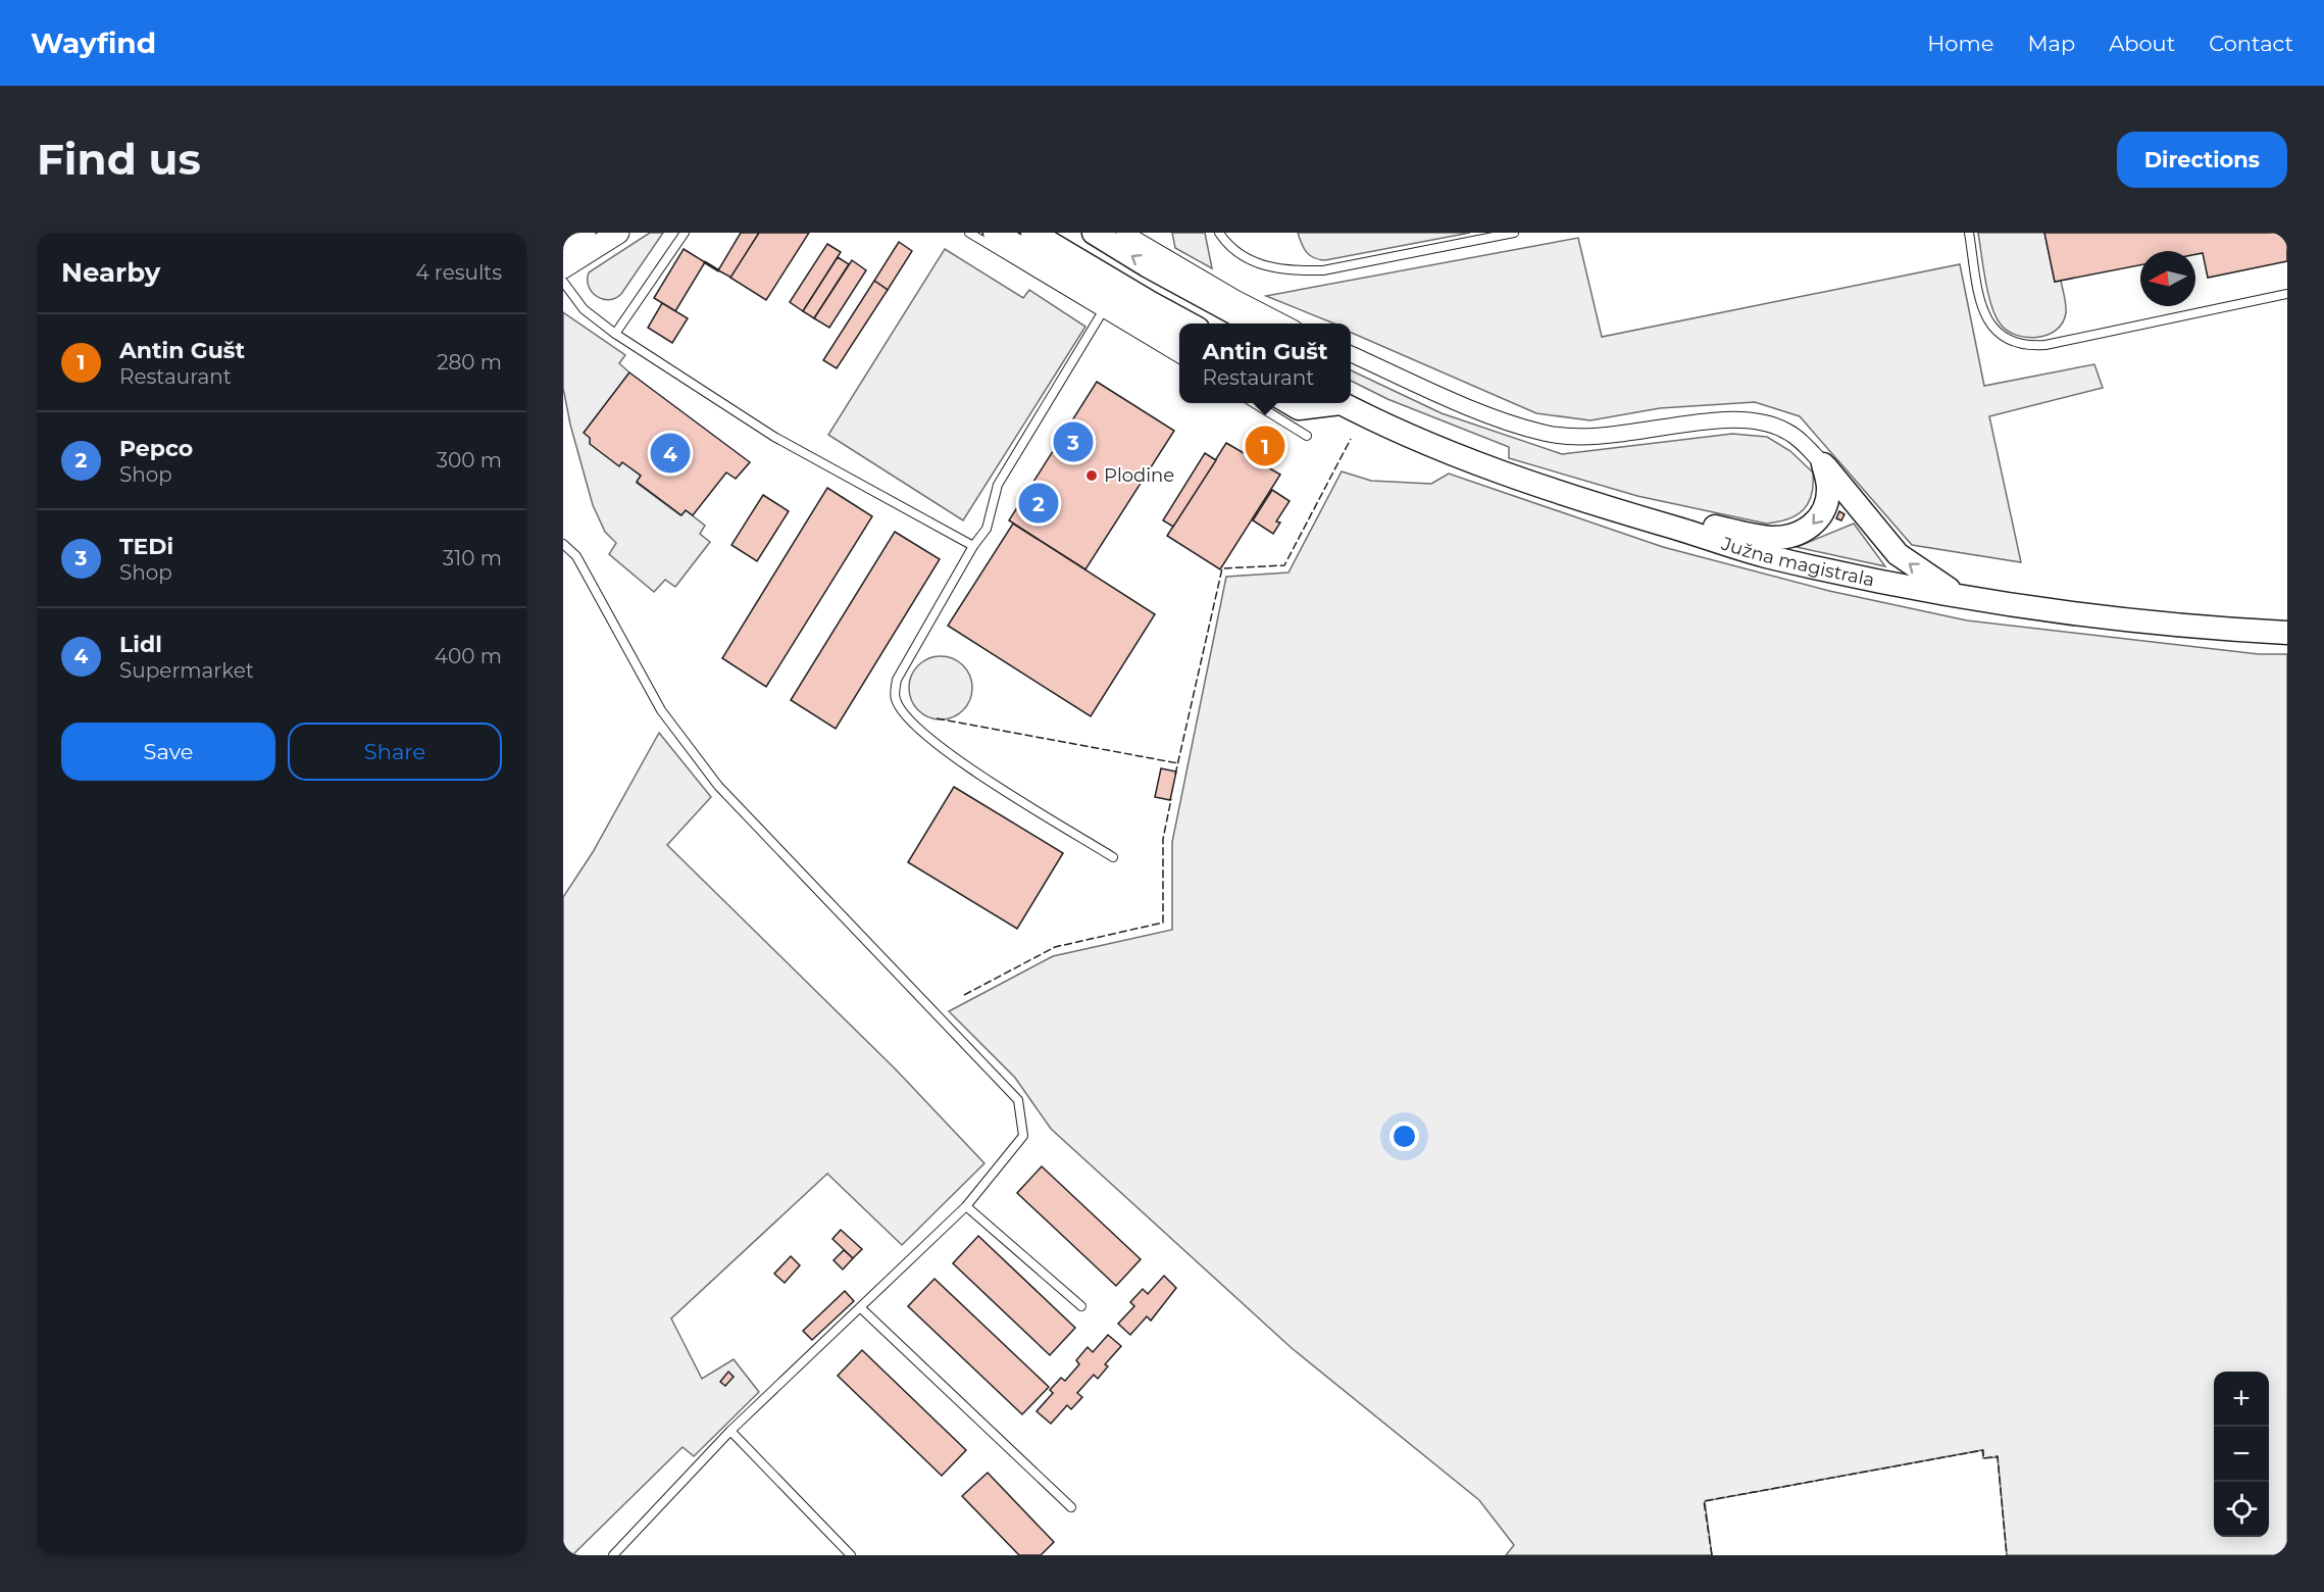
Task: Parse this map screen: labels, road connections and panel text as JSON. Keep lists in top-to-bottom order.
{
  "streets": {
    "main road": ["Južna magistrala"]
  },
  "places": ["Plodine"],
  "north": "left",
  "page": {
    "header": "Wayfind",
    "nav": [
      "Home",
      "Map",
      "About",
      "Contact"
    ],
    "buttons": [
      "Directions",
      ["Save", "Share"]
    ],
    "title": "Find us",
    "heading": ["Nearby", "4 results"],
    "list": [
      {
        "mark": "1",
        "name": "Antin Gušt",
        "note": "Restaurant",
        "value": "280 m"
      },
      {
        "mark": "2",
        "name": "Pepco",
        "note": "Shop",
        "value": "300 m"
      },
      {
        "mark": "3",
        "name": "TEDi",
        "note": "Shop",
        "value": "310 m"
      },
      {
        "mark": "4",
        "name": "Lidl",
        "note": "Supermarket",
        "value": "400 m"
      }
    ],
    "popup": ["Antin Gušt", "Restaurant"],
    "pins": [
      "3",
      "1",
      "4",
      "2"
    ],
    "map_buttons": ["+", "−"]
  }
}
